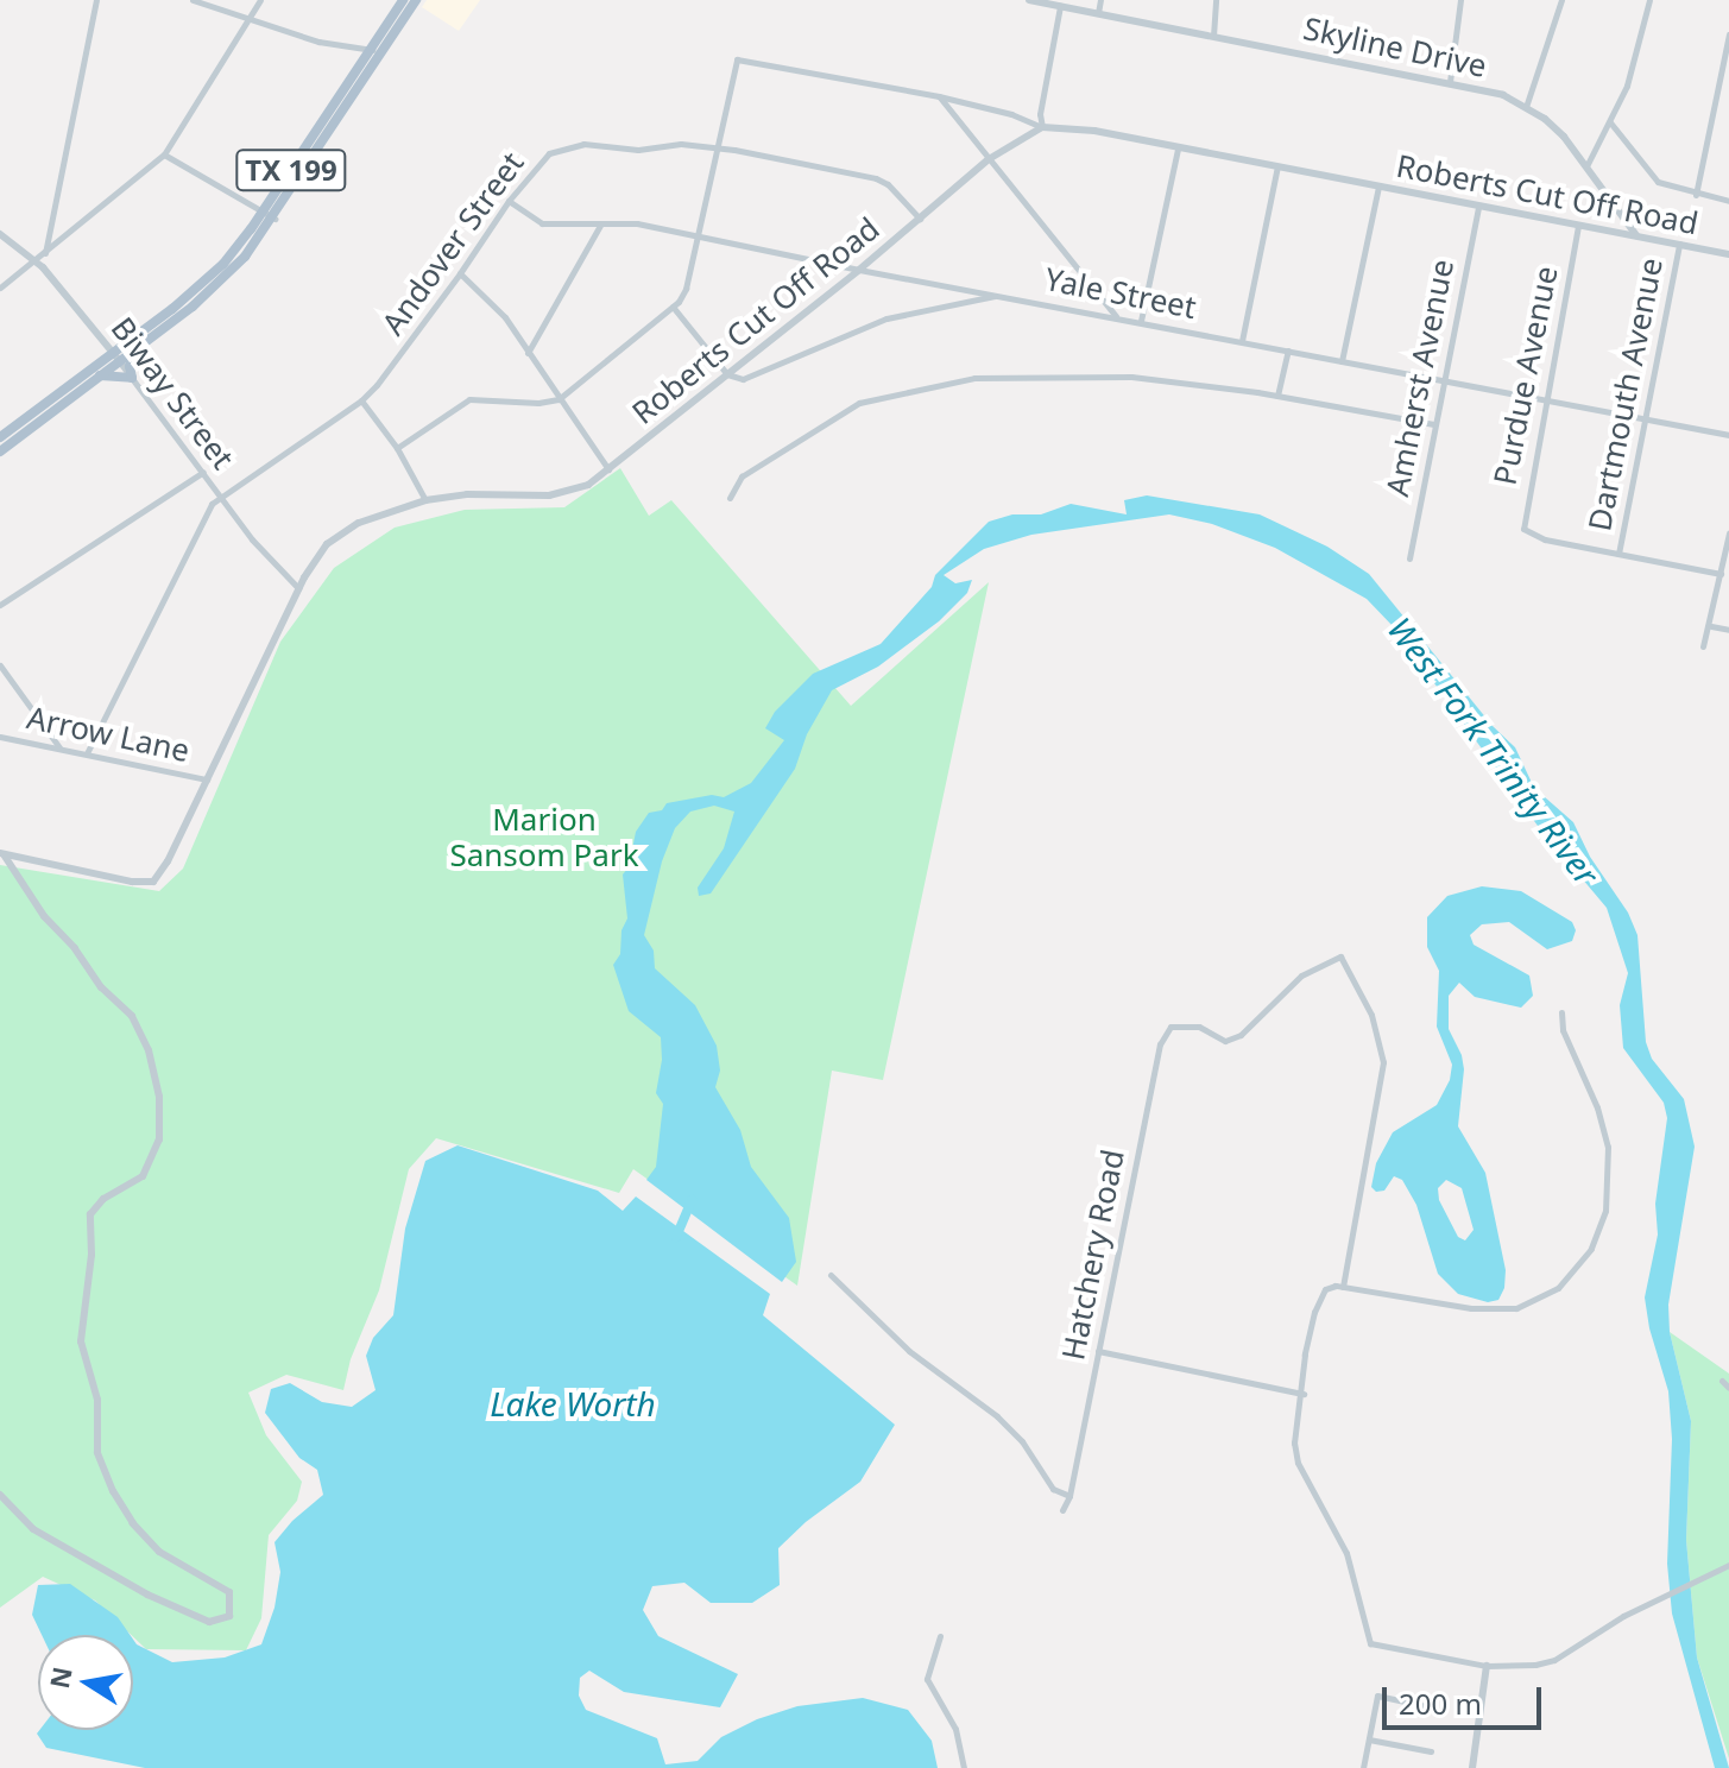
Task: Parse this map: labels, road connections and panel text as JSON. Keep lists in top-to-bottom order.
{
  "streets": {
    "main road": ["TX 199"],
    "street": [
      "Skyline Drive",
      "Roberts Cut Off Road",
      "Andover Street",
      "Yale Street",
      "Purdue Avenue",
      "Amherst Avenue",
      "Biway Street",
      "Dartmouth Avenue",
      "Arrow Lane",
      "Hatchery Road"
    ]
  },
  "crossings": [
    ["Skyline Drive", "Roberts Cut Off Road"],
    ["TX 199", "Biway Street"],
    ["Roberts Cut Off Road", "Andover Street"],
    ["Roberts Cut Off Road", "Yale Street"],
    ["Roberts Cut Off Road", "Purdue Avenue"],
    ["Roberts Cut Off Road", "Amherst Avenue"],
    ["Roberts Cut Off Road", "Biway Street"],
    ["Roberts Cut Off Road", "Dartmouth Avenue"],
    ["Roberts Cut Off Road", "Arrow Lane"],
    ["Andover Street", "Yale Street"],
    ["Andover Street", "Biway Street"],
    ["Yale Street", "Purdue Avenue"],
    ["Yale Street", "Amherst Avenue"],
    ["Yale Street", "Dartmouth Avenue"],
    ["Purdue Avenue", "Dartmouth Avenue"]
  ],
  "water": ["West Fork Trinity River", "Lake Worth"],
  "parks": ["Marion Sansom Park"],
  "scale_bar": "200 m",
  "north": "left"
}
